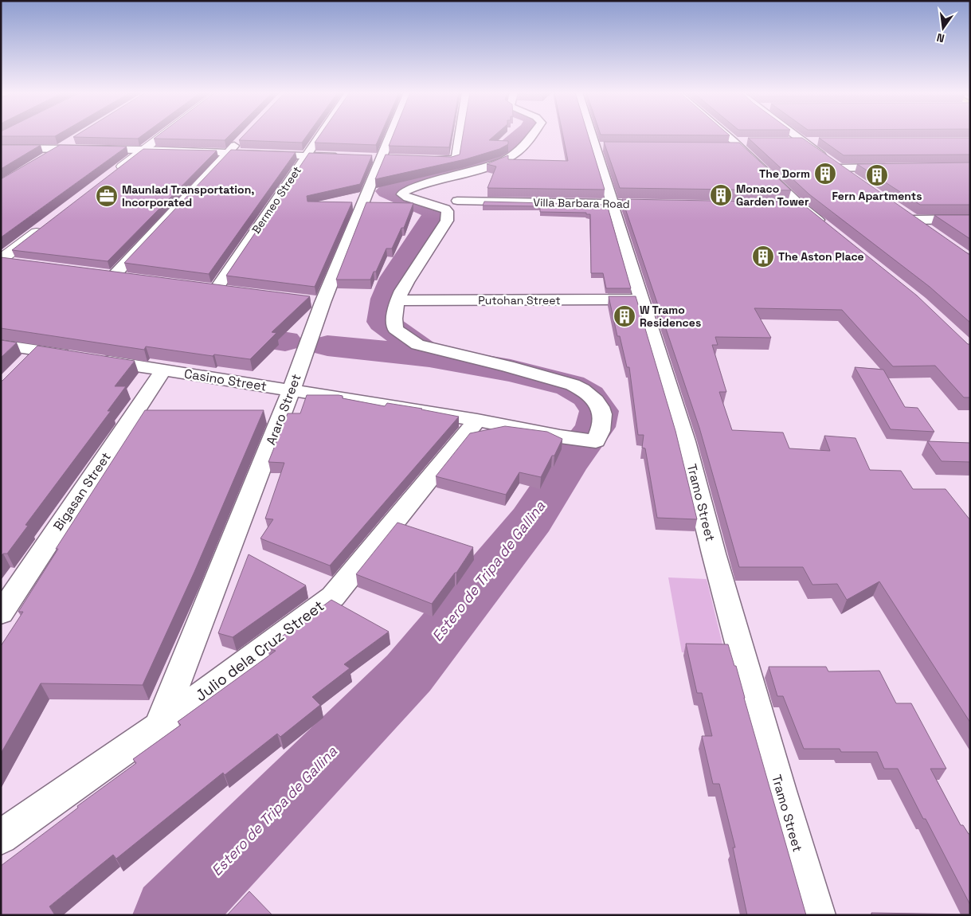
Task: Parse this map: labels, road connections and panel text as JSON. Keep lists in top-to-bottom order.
{
  "streets": {
    "street": [
      "Bermeo Street",
      "Villa Barbara Road",
      "Putohan Street",
      "Casino Street",
      "Araro Street",
      "Bigasan Street",
      "Tramo Street",
      "Julio dela Cruz Street"
    ]
  },
  "crossings": [
    ["Villa Barbara Road", "Tramo Street"],
    ["Putohan Street", "Casino Street"],
    ["Putohan Street", "Tramo Street"],
    ["Casino Street", "Araro Street"],
    ["Casino Street", "Bigasan Street"],
    ["Casino Street", "Julio dela Cruz Street"],
    ["Araro Street", "Julio dela Cruz Street"]
  ],
  "water": ["Estero de Tripa de Gallina"],
  "places": {
    "building": [
      "The Dorm",
      "Fern Apartments",
      "Monaco Garden Tower",
      "The Aston Place",
      "W Tramo Residences"
    ],
    "office": ["Maunlad Transportation, Incorporated"]
  },
  "north": "bottom"
}
